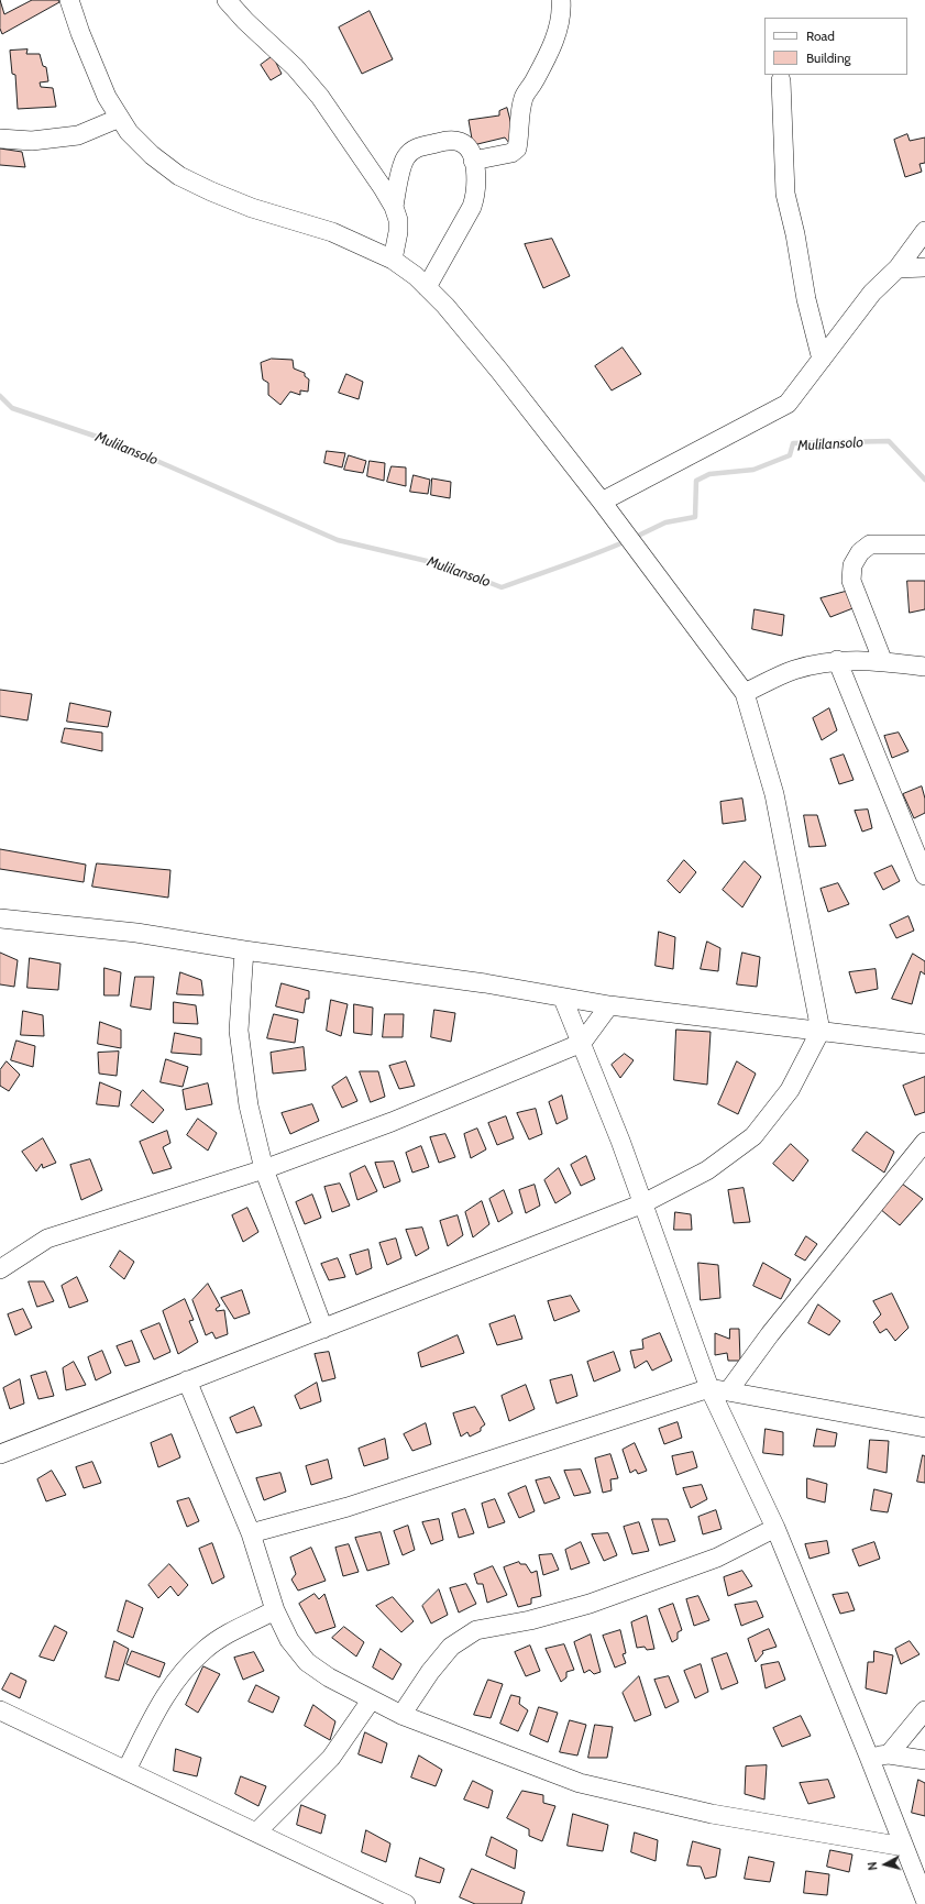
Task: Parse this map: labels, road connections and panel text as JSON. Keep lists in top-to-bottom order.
{
  "water": ["Mulilansolo"],
  "legend": ["Road", "Building"],
  "north": "left"
}
